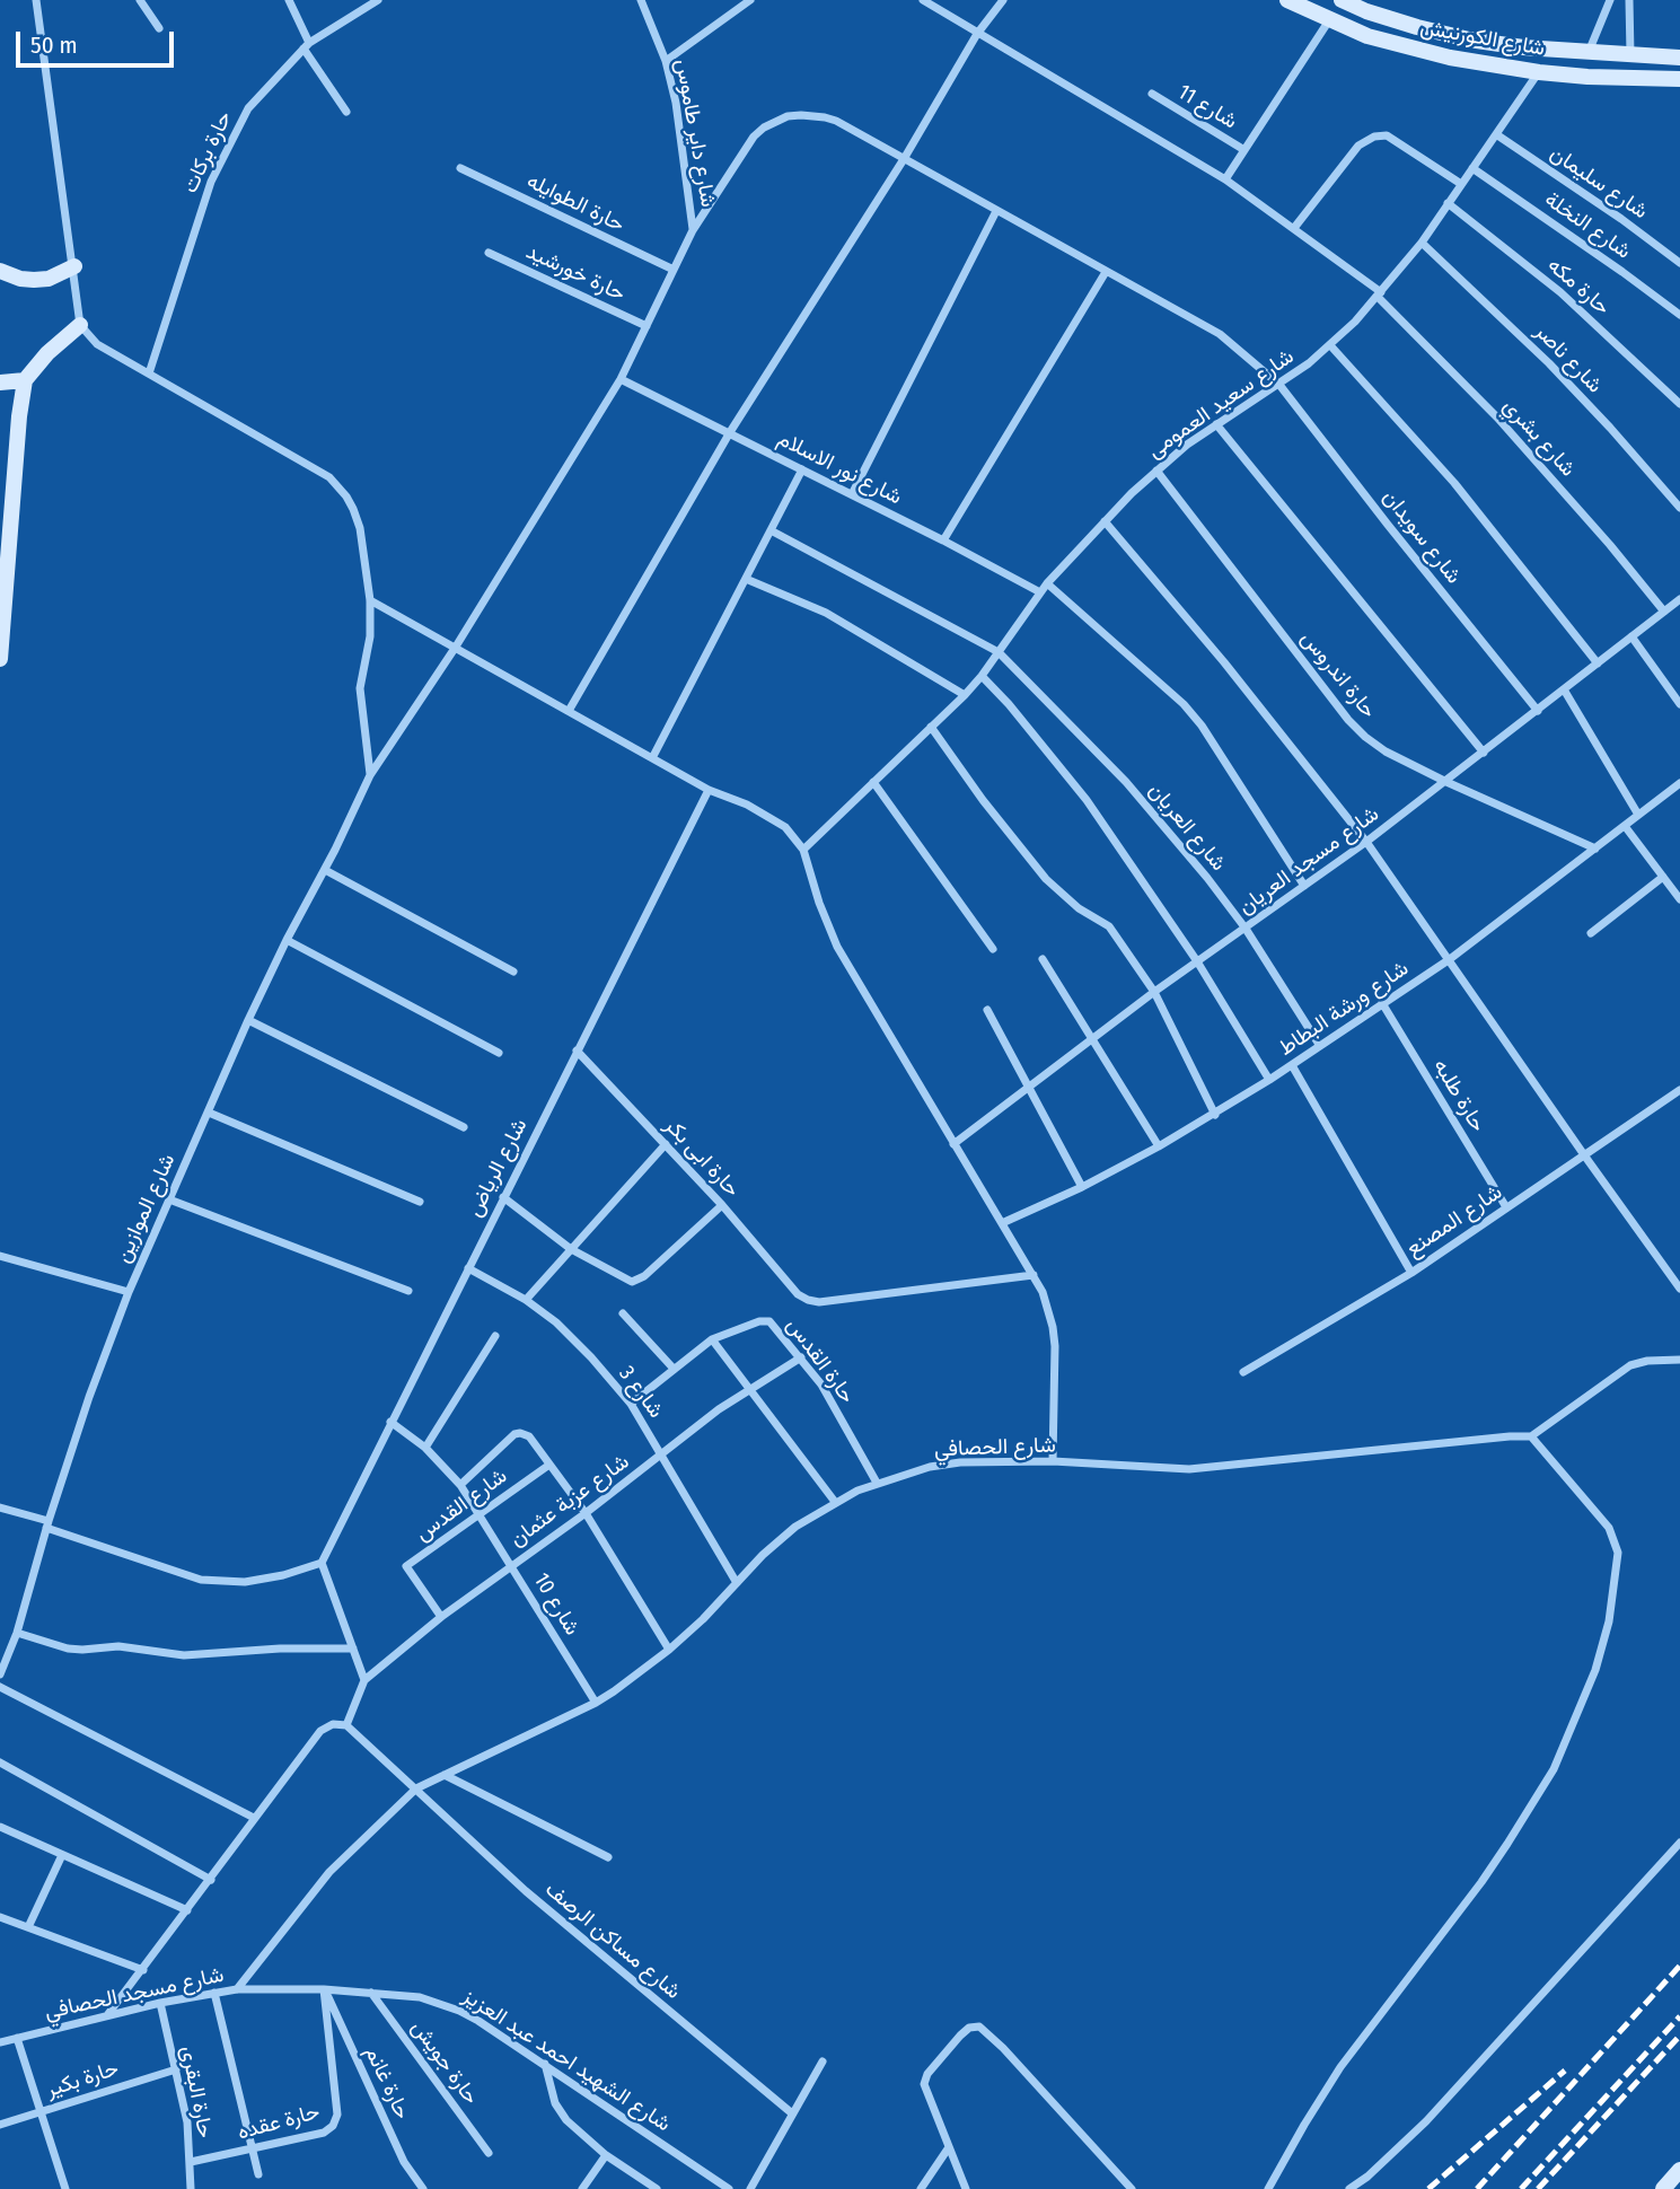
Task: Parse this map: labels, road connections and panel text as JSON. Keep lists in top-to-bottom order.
{
  "streets": {
    "main road": ["شارع الكورنيش"],
    "street": [
      "شارع 11",
      "شارع داير طاموس",
      "حارة بركات",
      "شارع سليمان",
      "حارة الطوايله",
      "شارع النخلة",
      "حارة خورشيد",
      "حارة مكه",
      "شارع ناصر",
      "شارع سعيد العمومى",
      "شارع بشري",
      "شارع نور الاسلام",
      "شارع سويدان",
      "حارة اندروس",
      "شارع العريان",
      "شارع مسجد العريان",
      "شارع ورشة البطاط",
      "حارة طلبه",
      "حارة ابى بكر",
      "شارع الرياض",
      "شارع الموازين",
      "شارع المصنع",
      "حارة القدس",
      "شارع 3",
      "شارع الحصافي",
      "شارع عزبة عثمان",
      "شارع القدس",
      "شارع 10",
      "شارع مساكن الرصف",
      "شارع مسجد الحصافي",
      "شارع الشهيد احمد عبد العزيز",
      "حارة جويش",
      "حارة بكير",
      "حارة غانم",
      "حارة البقرى",
      "حارة عقده"
    ]
  },
  "crossings": [
    ["شارع الكورنيش", "شارع سعيد العمومى"],
    ["شارع داير طاموس", "شارع سويدان"],
    ["شارع داير طاموس", "شارع الموازين"],
    ["شارع سليمان", "شارع سعيد العمومى"],
    ["حارة الطوايله", "شارع الموازين"],
    ["شارع النخلة", "شارع سعيد العمومى"],
    ["حارة خورشيد", "شارع الموازين"],
    ["حارة مكه", "شارع سعيد العمومى"],
    ["شارع ناصر", "شارع سعيد العمومى"],
    ["شارع سعيد العمومى", "شارع بشري"],
    ["شارع سعيد العمومى", "شارع نور الاسلام"],
    ["شارع سعيد العمومى", "شارع سويدان"],
    ["شارع سعيد العمومى", "حارة اندروس"],
    ["شارع سعيد العمومى", "شارع العريان"],
    ["شارع بشري", "شارع مسجد العريان"],
    ["شارع نور الاسلام", "شارع الموازين"],
    ["شارع سويدان", "شارع مسجد العريان"],
    ["شارع سويدان", "شارع الموازين"],
    ["حارة اندروس", "شارع مسجد العريان"],
    ["حارة اندروس", "شارع ورشة البطاط"],
    ["شارع العريان", "شارع مسجد العريان"],
    ["شارع العريان", "شارع ورشة البطاط"],
    ["شارع ورشة البطاط", "حارة طلبه"],
    ["حارة طلبه", "شارع المصنع"],
    ["حارة ابى بكر", "شارع الرياض"],
    ["شارع الرياض", "شارع 3"],
    ["شارع الرياض", "شارع 10"],
    ["حارة القدس", "شارع 3"],
    ["حارة القدس", "شارع الحصافي"],
    ["حارة القدس", "شارع عزبة عثمان"],
    ["شارع 3", "شارع الحصافي"],
    ["شارع 3", "شارع عزبة عثمان"],
    ["شارع الحصافي", "شارع 10"],
    ["شارع الحصافي", "شارع مساكن الرصف"],
    ["شارع الحصافي", "شارع مسجد الحصافي"],
    ["شارع عزبة عثمان", "شارع القدس"],
    ["شارع عزبة عثمان", "شارع 10"],
    ["شارع القدس", "شارع 10"],
    ["شارع مسجد الحصافي", "شارع الشهيد احمد عبد العزيز"],
    ["شارع مسجد الحصافي", "حارة غانم"],
    ["شارع مسجد الحصافي", "حارة البقرى"],
    ["شارع مسجد الحصافي", "حارة عقده"],
    ["شارع الشهيد احمد عبد العزيز", "حارة جويش"],
    ["شارع الشهيد احمد عبد العزيز", "حارة غانم"],
    ["شارع الشهيد احمد عبد العزيز", "حارة عقده"],
    ["حارة بكير", "حارة البقرى"],
    ["حارة غانم", "حارة عقده"],
    ["حارة البقرى", "حارة عقده"]
  ],
  "scale_bar": "50 m"
}
